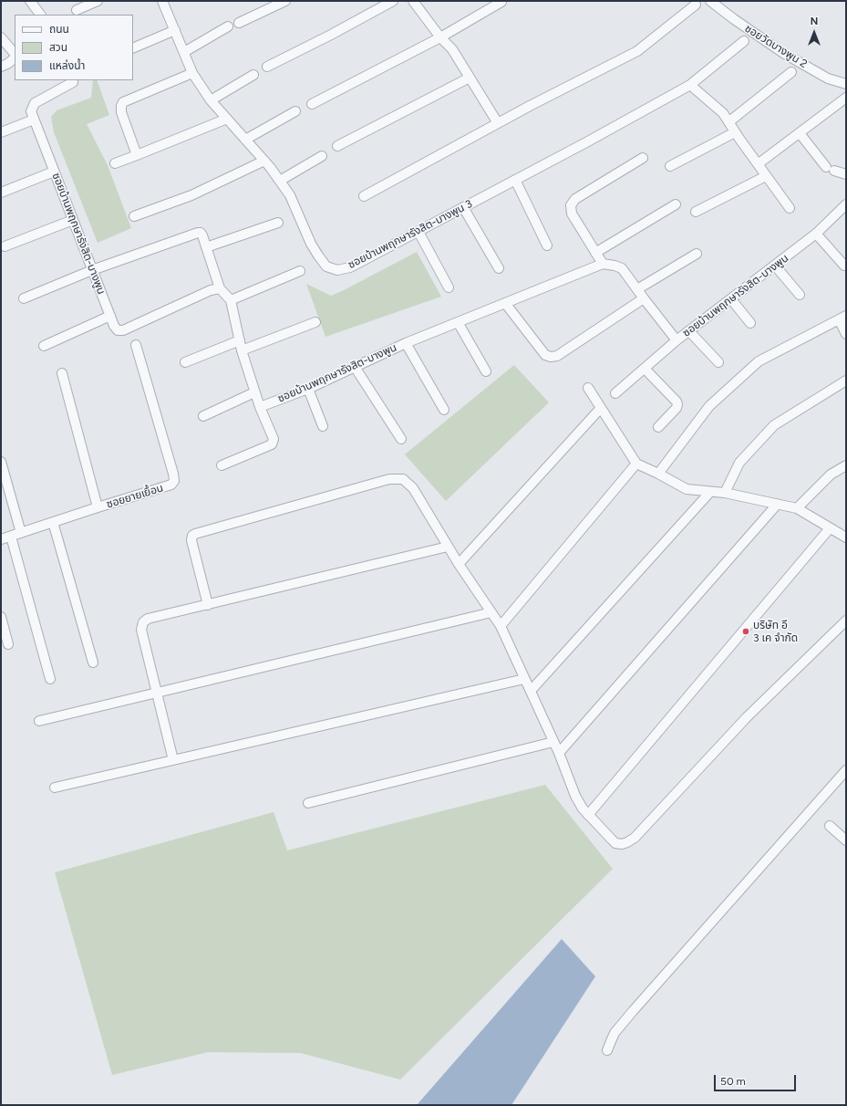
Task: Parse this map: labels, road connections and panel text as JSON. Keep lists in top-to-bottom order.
{
  "streets": {
    "street": [
      "ซอยวัดบางพูน 2",
      "ซอยบ้านพฤกษารังสิต-บางพูน",
      "ซอยบ้านพฤกษารังสิต-บางพูน 3",
      "ซอยยายเยื้อน"
    ]
  },
  "places": ["บริษัท อี 3 เค จำกัด"],
  "legend": ["ถนน", "สวน", "แหล่งน้ำ"],
  "scale_bar": "50 m",
  "north": "top"
}
